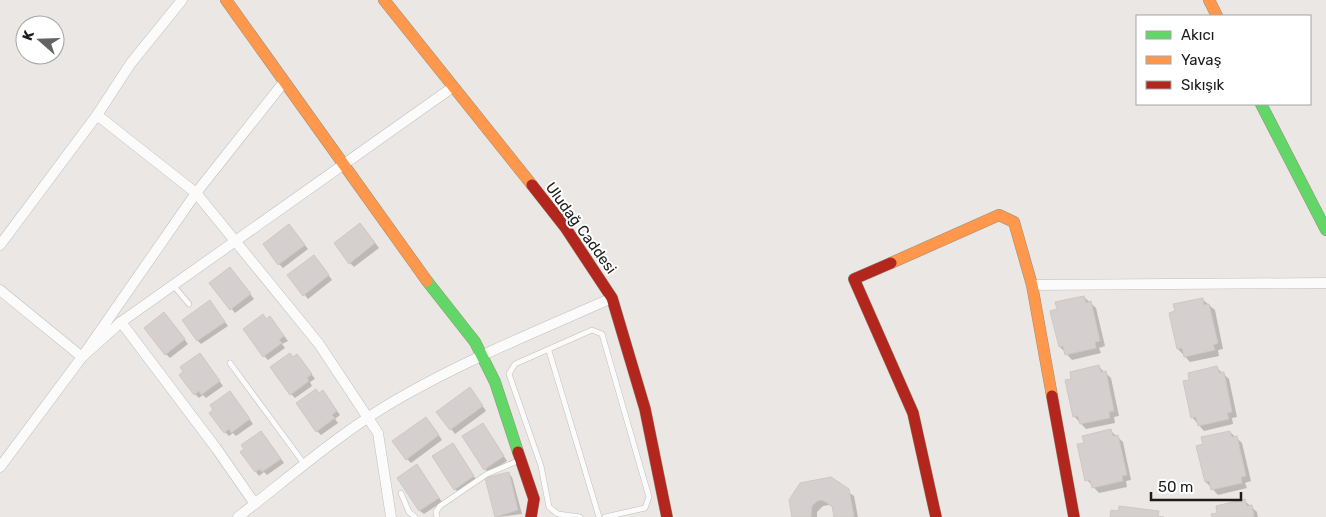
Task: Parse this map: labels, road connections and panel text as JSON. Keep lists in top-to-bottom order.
{
  "streets": {
    "street": ["Uludağ Caddesi"]
  },
  "legend": ["Akıcı", "Yavaş", "Sıkışık"],
  "scale_bar": "50 m",
  "north": "left"
}
